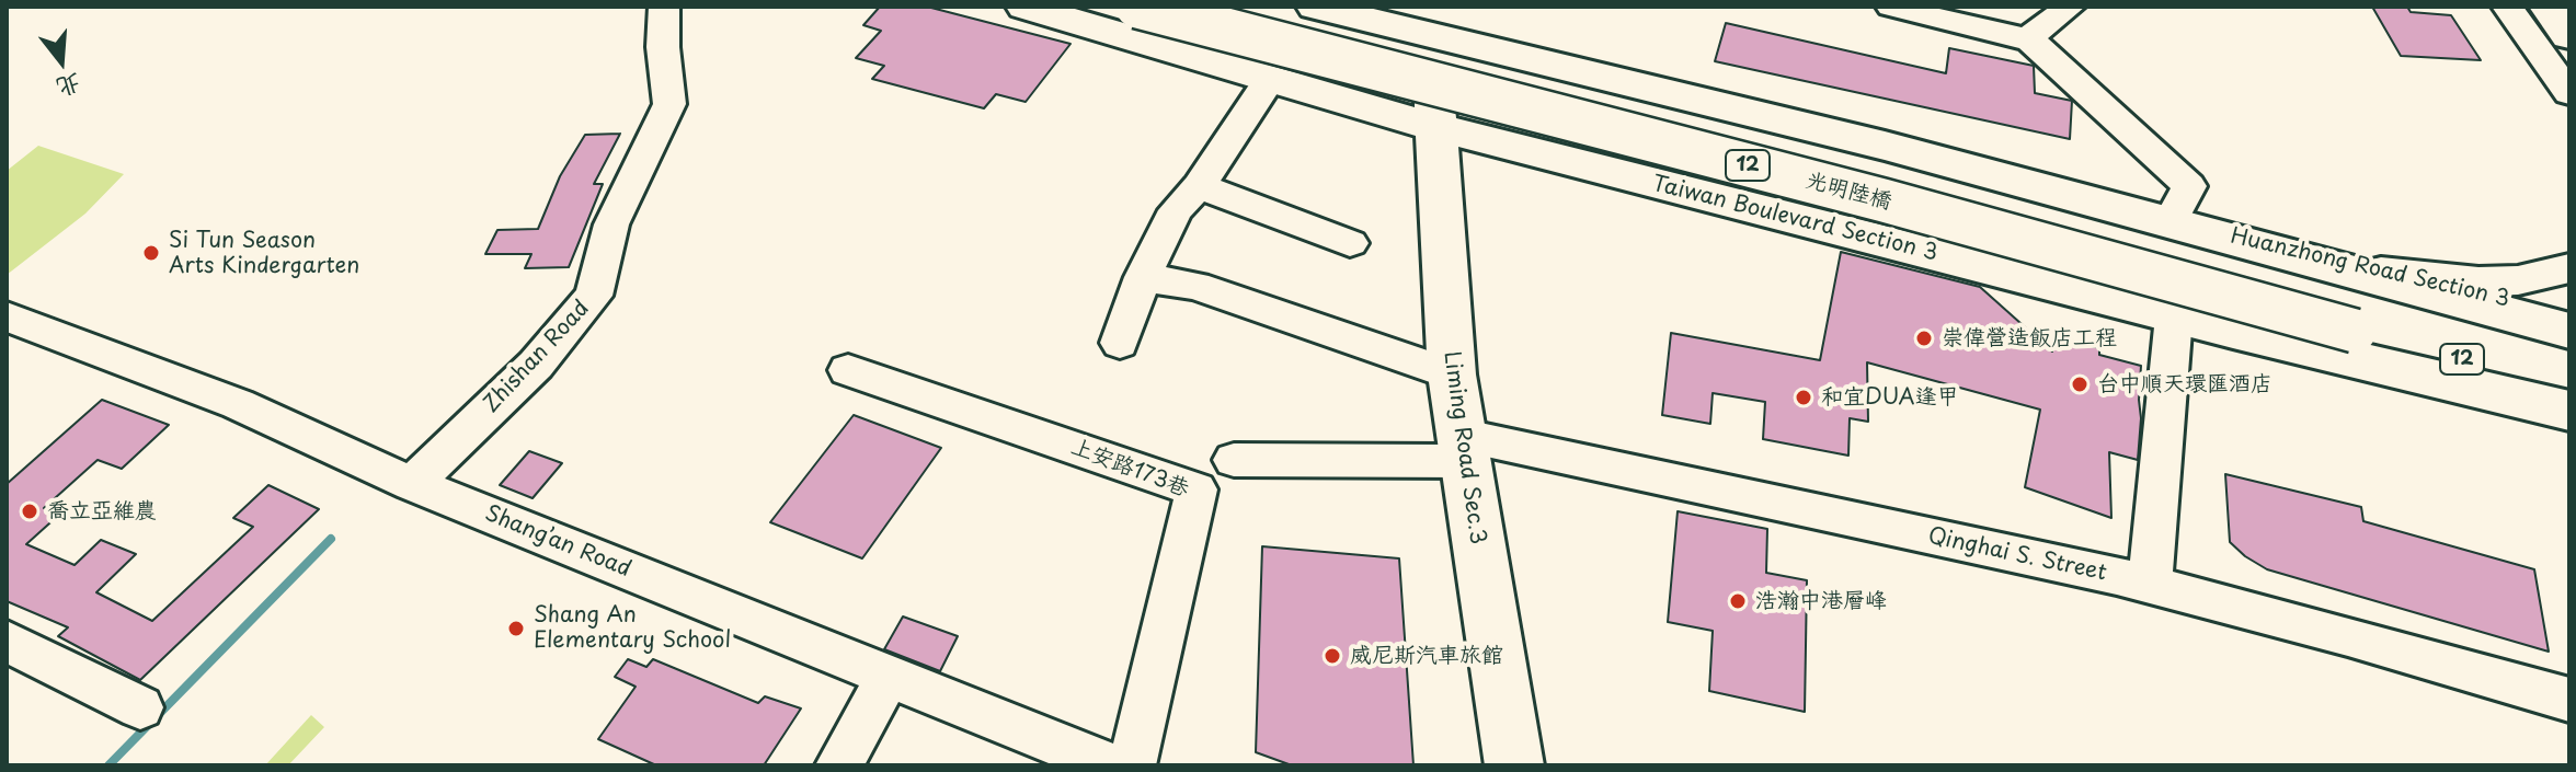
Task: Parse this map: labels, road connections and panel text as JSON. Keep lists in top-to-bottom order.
{
  "streets": {
    "main road": [
      "12",
      "光明陸橋",
      "Taiwan Boulevard Section 3",
      "Liming Road Sec.3"
    ],
    "street": [
      "Huanzhong Road Section 3",
      "Zhishan Road",
      "上安路173巷",
      "Shang’an Road",
      "Qinghai S. Street"
    ]
  },
  "crossings": [
    ["12", "光明陸橋"],
    ["12", "Huanzhong Road Section 3"],
    ["12", "Liming Road Sec.3"],
    ["Taiwan Boulevard Section 3", "Liming Road Sec.3"],
    ["Zhishan Road", "Shang’an Road"],
    ["Liming Road Sec.3", "Qinghai S. Street"]
  ],
  "places": [
    "Si Tun Season Arts Kindergarten",
    "崇偉營造飯店工程",
    "台中順天環匯酒店",
    "和宜DUA逢甲",
    "喬立亞維農",
    "浩瀚中港層峰",
    "Shang An Elementary School",
    "威尼斯汽車旅館"
  ],
  "north": "bottom"
}
